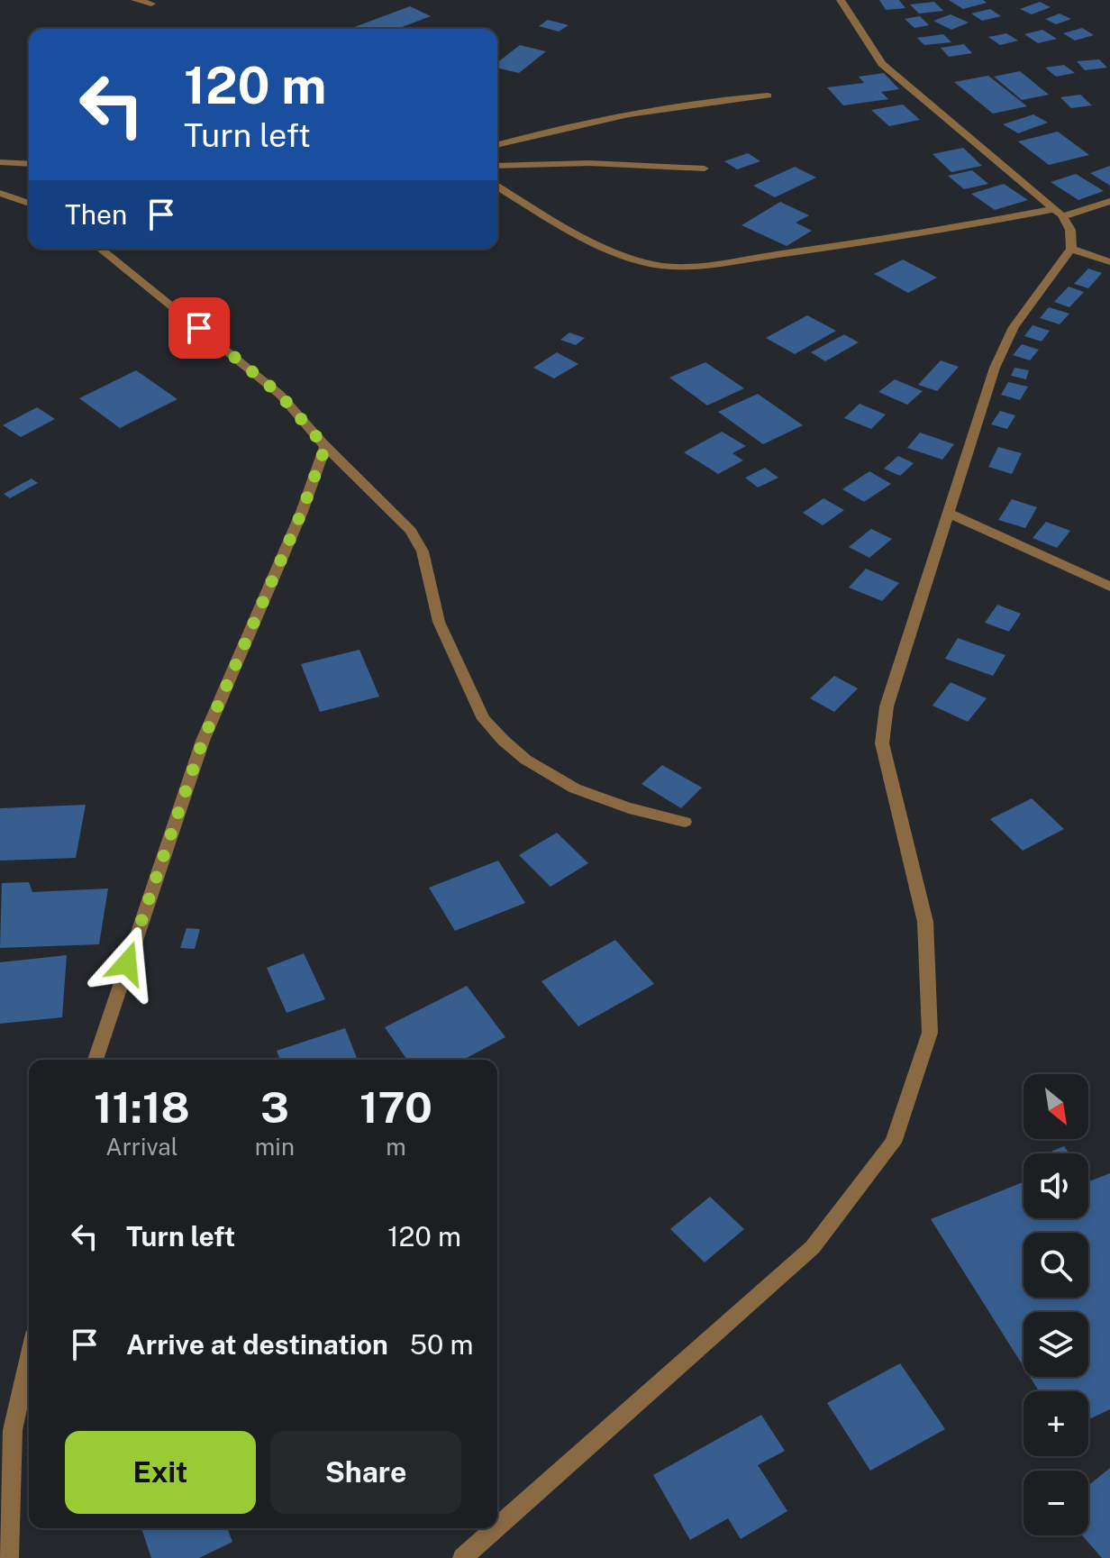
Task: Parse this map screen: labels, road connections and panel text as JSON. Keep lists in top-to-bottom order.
{
  "north": "bottom right",
  "page": {
    "turn": ["120 m", "Turn left"],
    "then": "Then",
    "eta": [
      "11:18",
      "Arrival",
      "3",
      "min",
      "170",
      "m"
    ],
    "map_buttons": ["+", "−"],
    "list": [
      {
        "name": "Turn left",
        "value": "120 m"
      },
      {
        "name": "Arrive at destination",
        "value": "50 m"
      }
    ],
    "buttons": ["Exit", "Share"]
  }
}
